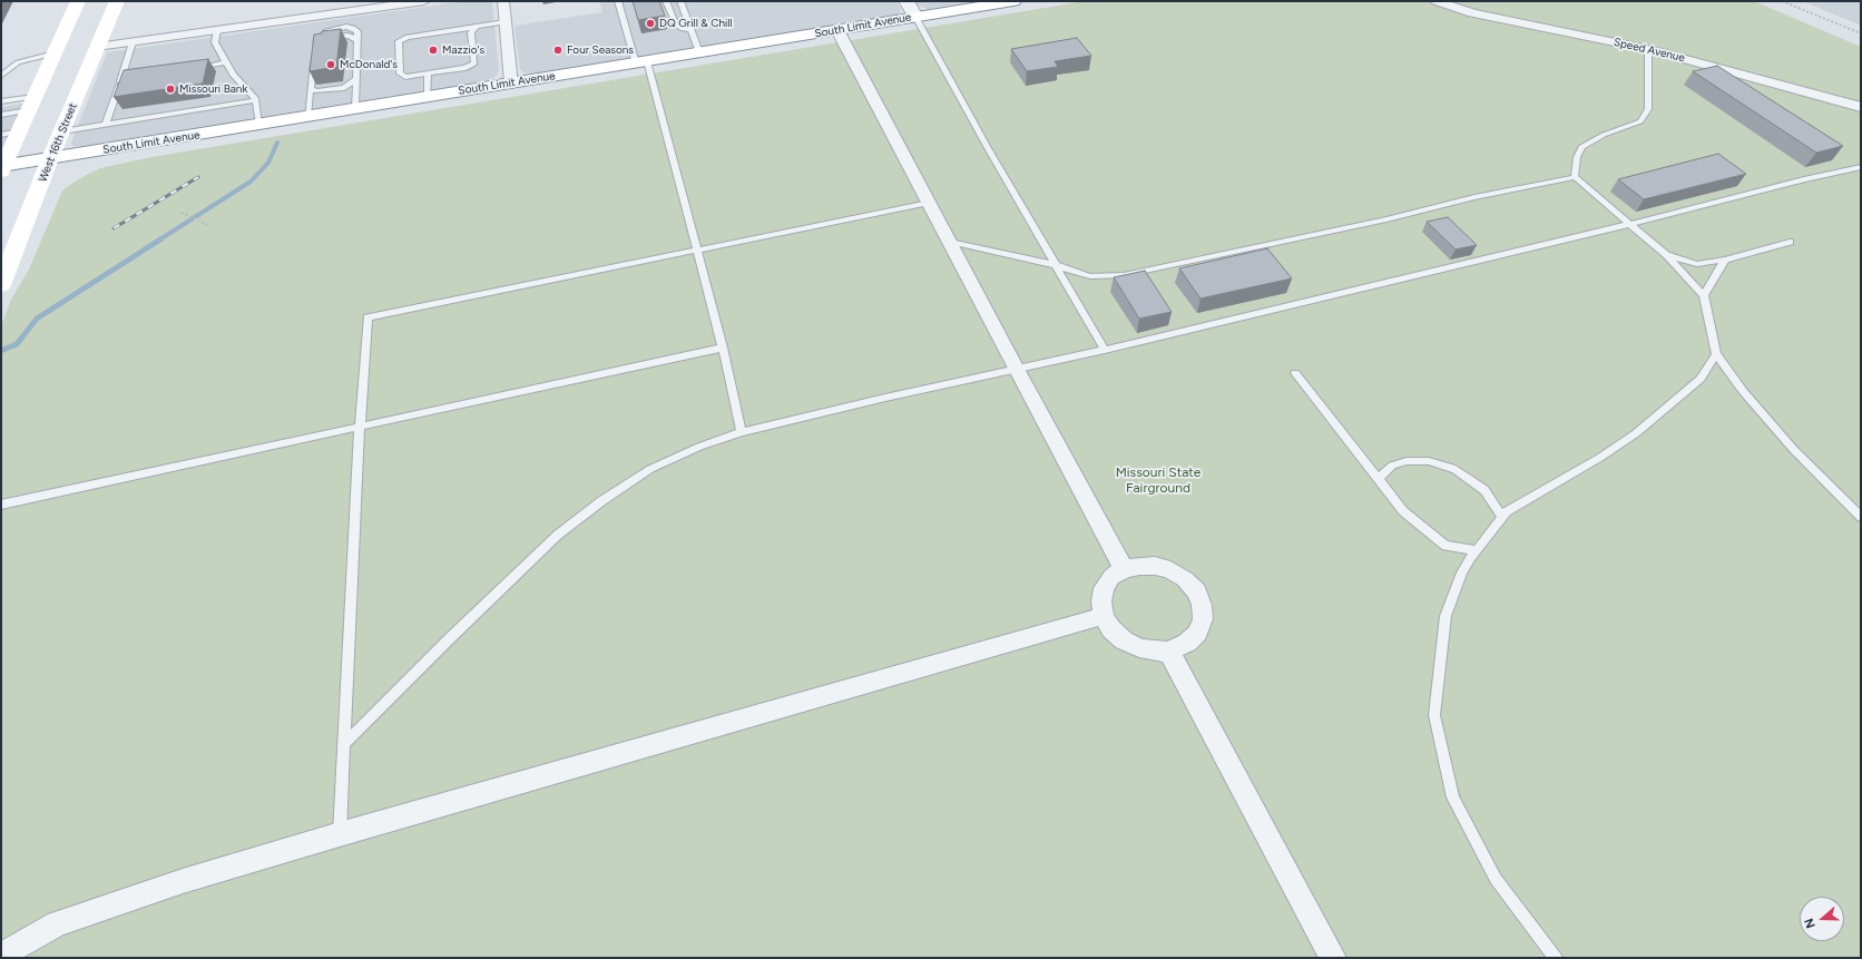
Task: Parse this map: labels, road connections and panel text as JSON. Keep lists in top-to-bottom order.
{
  "streets": {
    "main road": ["South Limit Avenue", "West 16th Street"],
    "street": ["Speed Avenue"]
  },
  "crossings": [
    ["South Limit Avenue", "West 16th Street"]
  ],
  "parks": ["Missouri State Fairground"],
  "places": [
    "DQ Grill & Chill",
    "Mazzio's",
    "Four Seasons",
    "McDonald's",
    "Missouri Bank"
  ],
  "north": "left"
}
